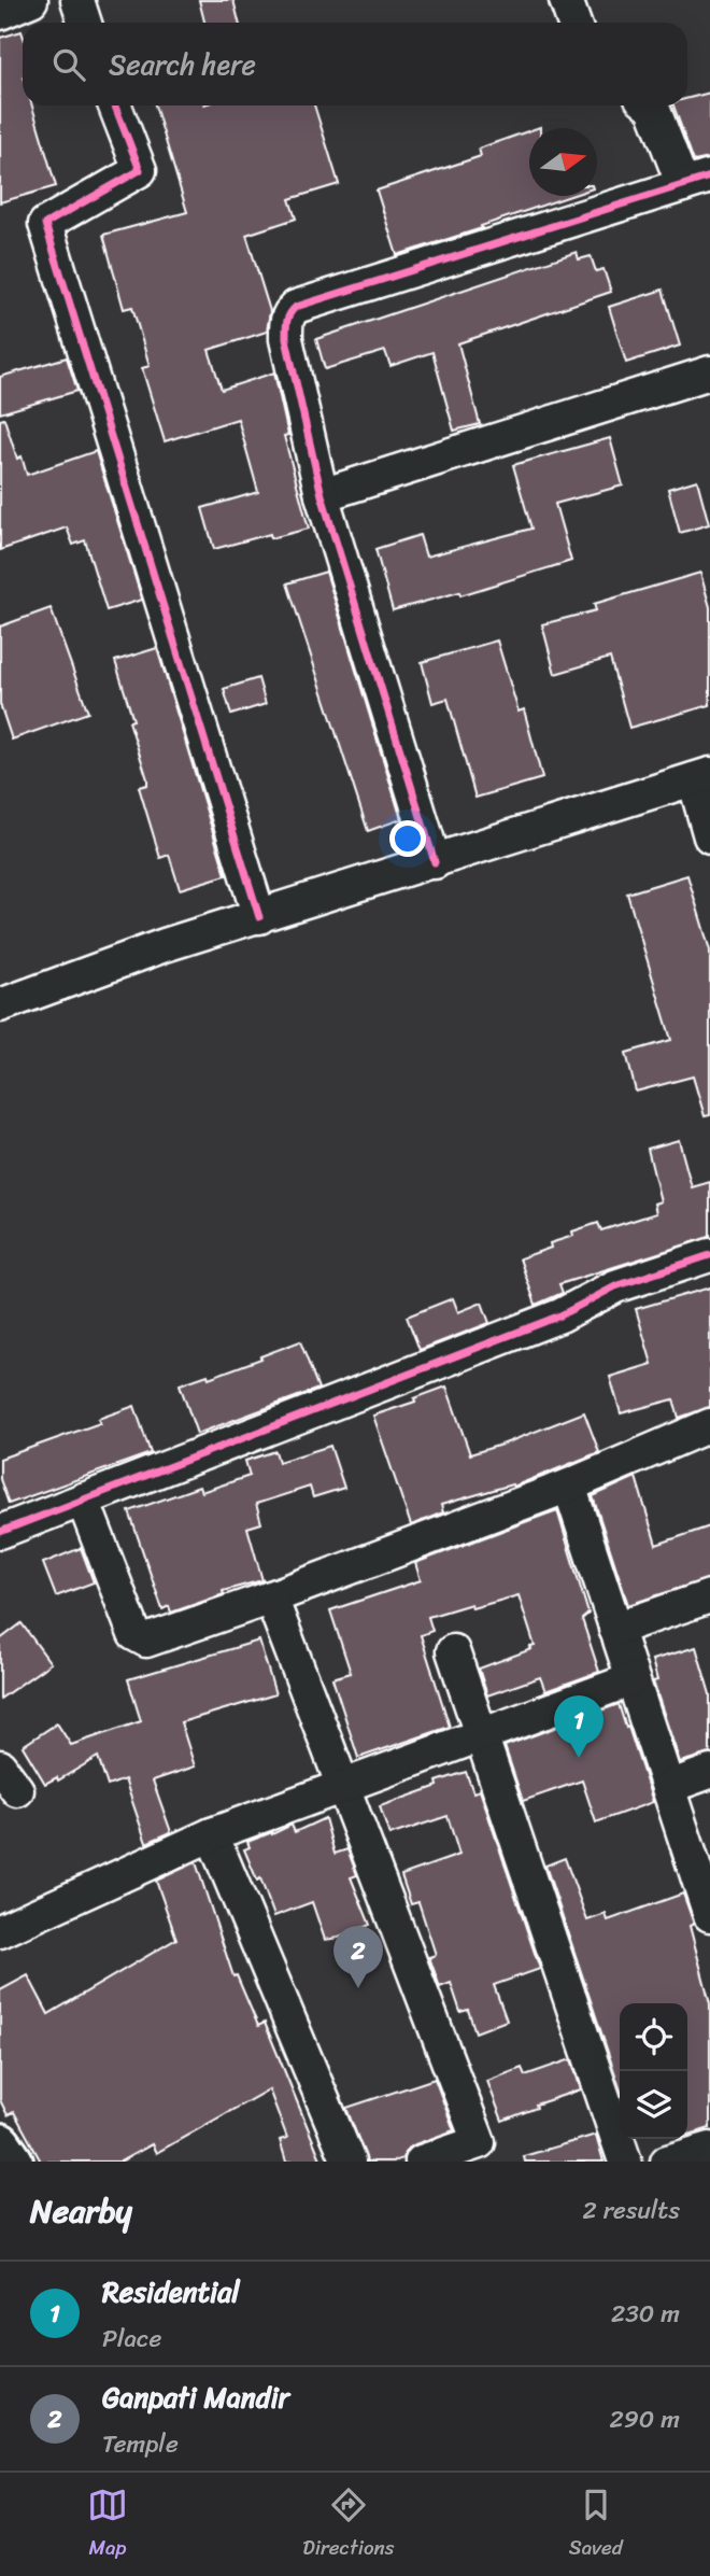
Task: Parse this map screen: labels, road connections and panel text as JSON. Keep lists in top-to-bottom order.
{
  "north": "right",
  "page": {
    "search": "Search here",
    "pins": ["1", "2"],
    "heading": ["Nearby", "2 results"],
    "list": [
      {
        "mark": "1",
        "name": "Residential",
        "note": "Place",
        "value": "230 m"
      },
      {
        "mark": "2",
        "name": "Ganpati Mandir",
        "note": "Temple",
        "value": "290 m"
      }
    ],
    "nav": ["Map", "Directions", "Saved"]
  }
}
